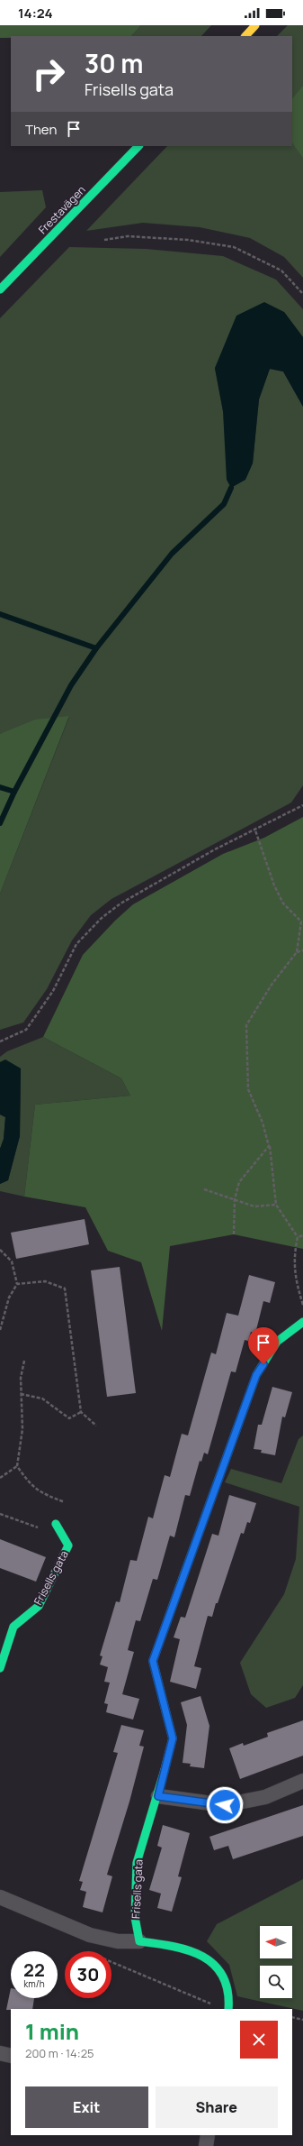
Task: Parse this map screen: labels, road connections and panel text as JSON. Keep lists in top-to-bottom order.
{
  "streets": {
    "street": ["Frestavägen", "Frisells gata"]
  },
  "north": "left",
  "page": {
    "status": "14:24",
    "turn": ["30 m", "Frisells gata"],
    "then": "Then",
    "speed": "22 km/h",
    "limit": "30",
    "heading": ["1 min", "200 m · 14:25"],
    "buttons": ["Exit", "Share"]
  }
}
